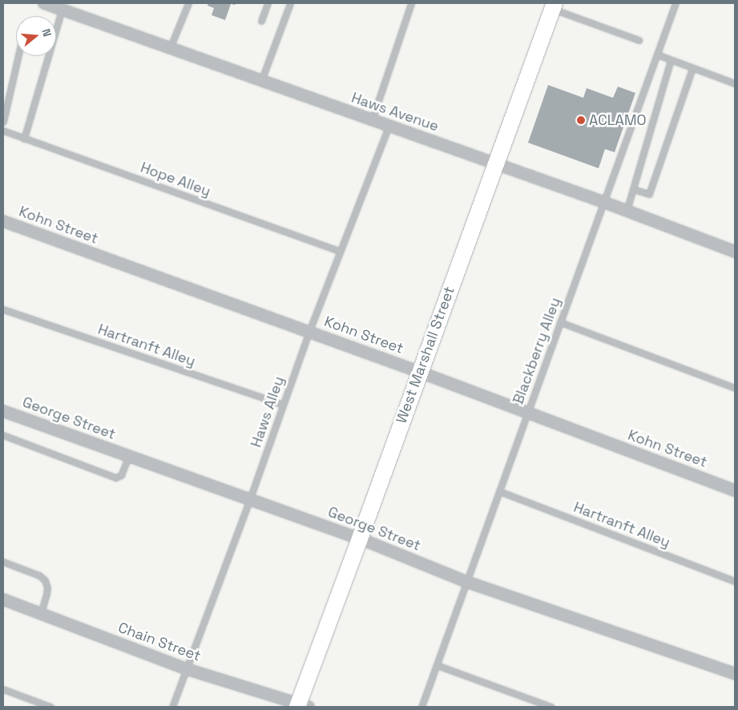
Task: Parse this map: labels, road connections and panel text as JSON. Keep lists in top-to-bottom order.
{
  "streets": {
    "street": [
      "Haws Avenue",
      "Kohn Street",
      "West Marshall Street",
      "George Street",
      "Chain Street"
    ],
    "lane": [
      "Hope Alley",
      "Hartranft Alley",
      "Blackberry Alley",
      "Haws Alley"
    ]
  },
  "crossings": [
    ["Haws Avenue", "Blackberry Alley"],
    ["Haws Avenue", "West Marshall Street"],
    ["Haws Avenue", "Haws Alley"],
    ["Hope Alley", "Haws Alley"],
    ["Kohn Street", "Blackberry Alley"],
    ["Kohn Street", "West Marshall Street"],
    ["Kohn Street", "Haws Alley"],
    ["Hartranft Alley", "Blackberry Alley"],
    ["Hartranft Alley", "Haws Alley"],
    ["Blackberry Alley", "George Street"],
    ["West Marshall Street", "George Street"],
    ["West Marshall Street", "Chain Street"],
    ["Haws Alley", "George Street"],
    ["Haws Alley", "Chain Street"]
  ],
  "places": ["ACLAMO"],
  "north": "right"
}
